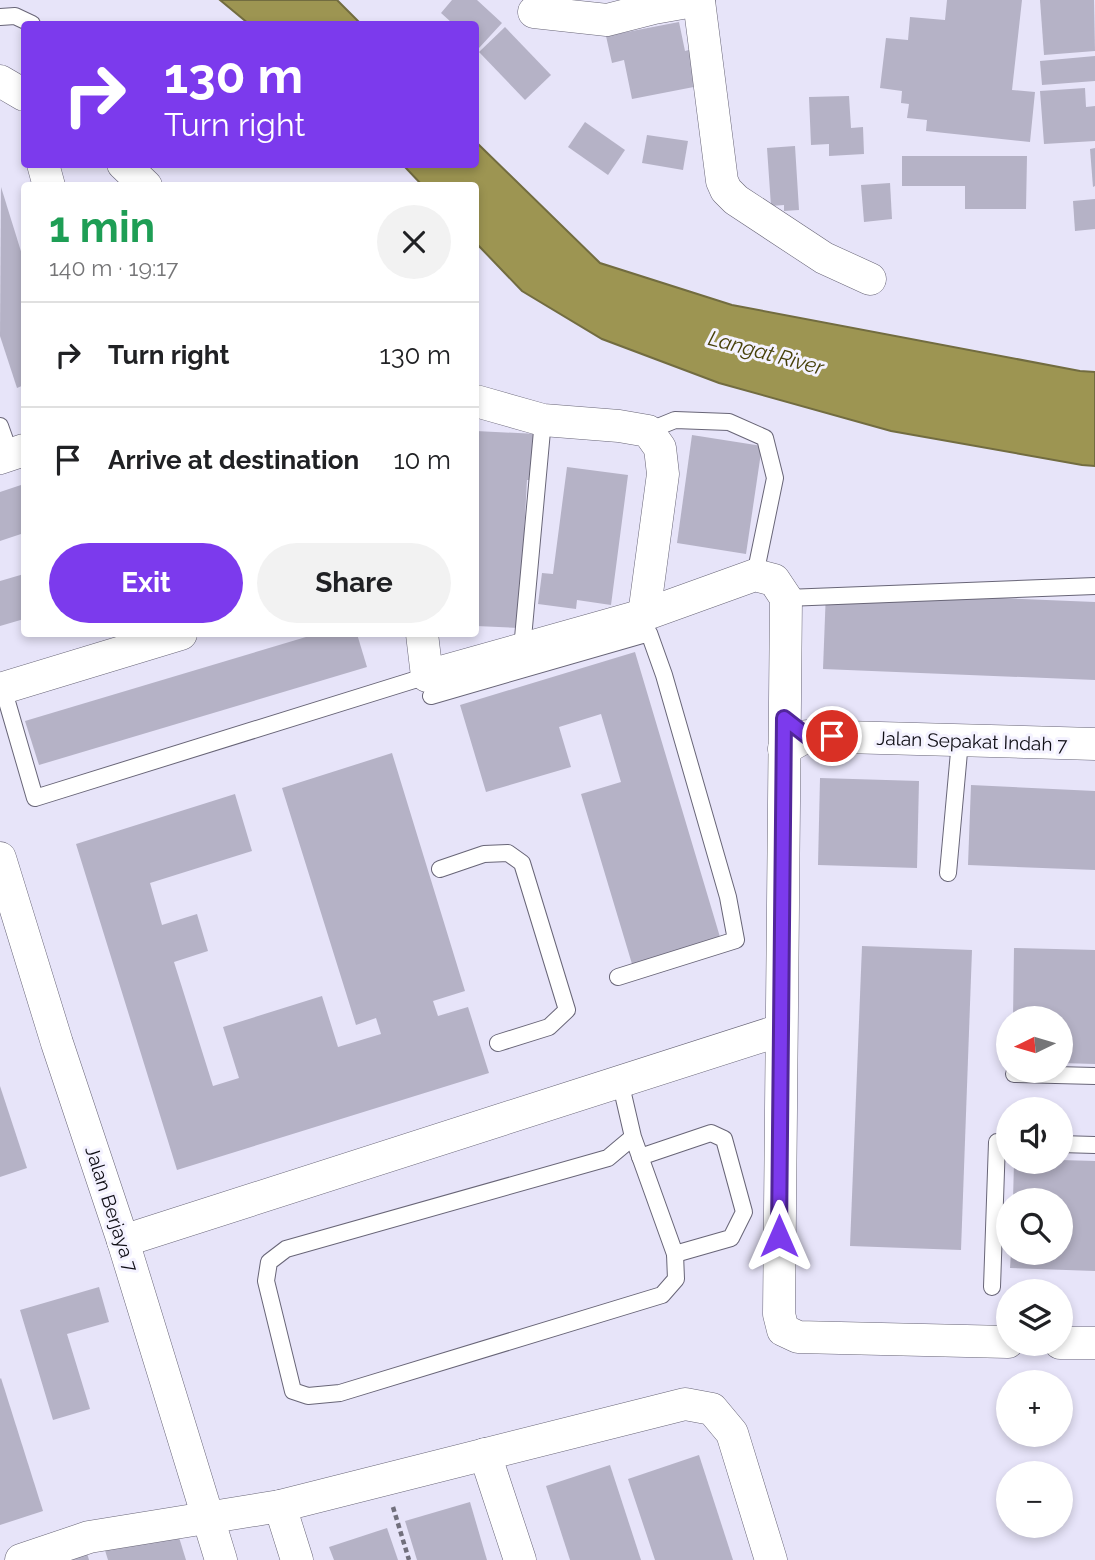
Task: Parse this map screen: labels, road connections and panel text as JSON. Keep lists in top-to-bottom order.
{
  "streets": {
    "street": ["Jalan Sepakat Indah 7", "Jalan Berjaya 7"]
  },
  "water": ["Langat River"],
  "north": "left",
  "page": {
    "turn": ["130 m", "Turn right"],
    "heading": ["1 min", "140 m · 19:17"],
    "list": [
      {
        "name": "Turn right",
        "value": "130 m"
      },
      {
        "name": "Arrive at destination",
        "value": "10 m"
      }
    ],
    "buttons": ["Exit", "Share"],
    "map_buttons": ["+", "−"]
  }
}
